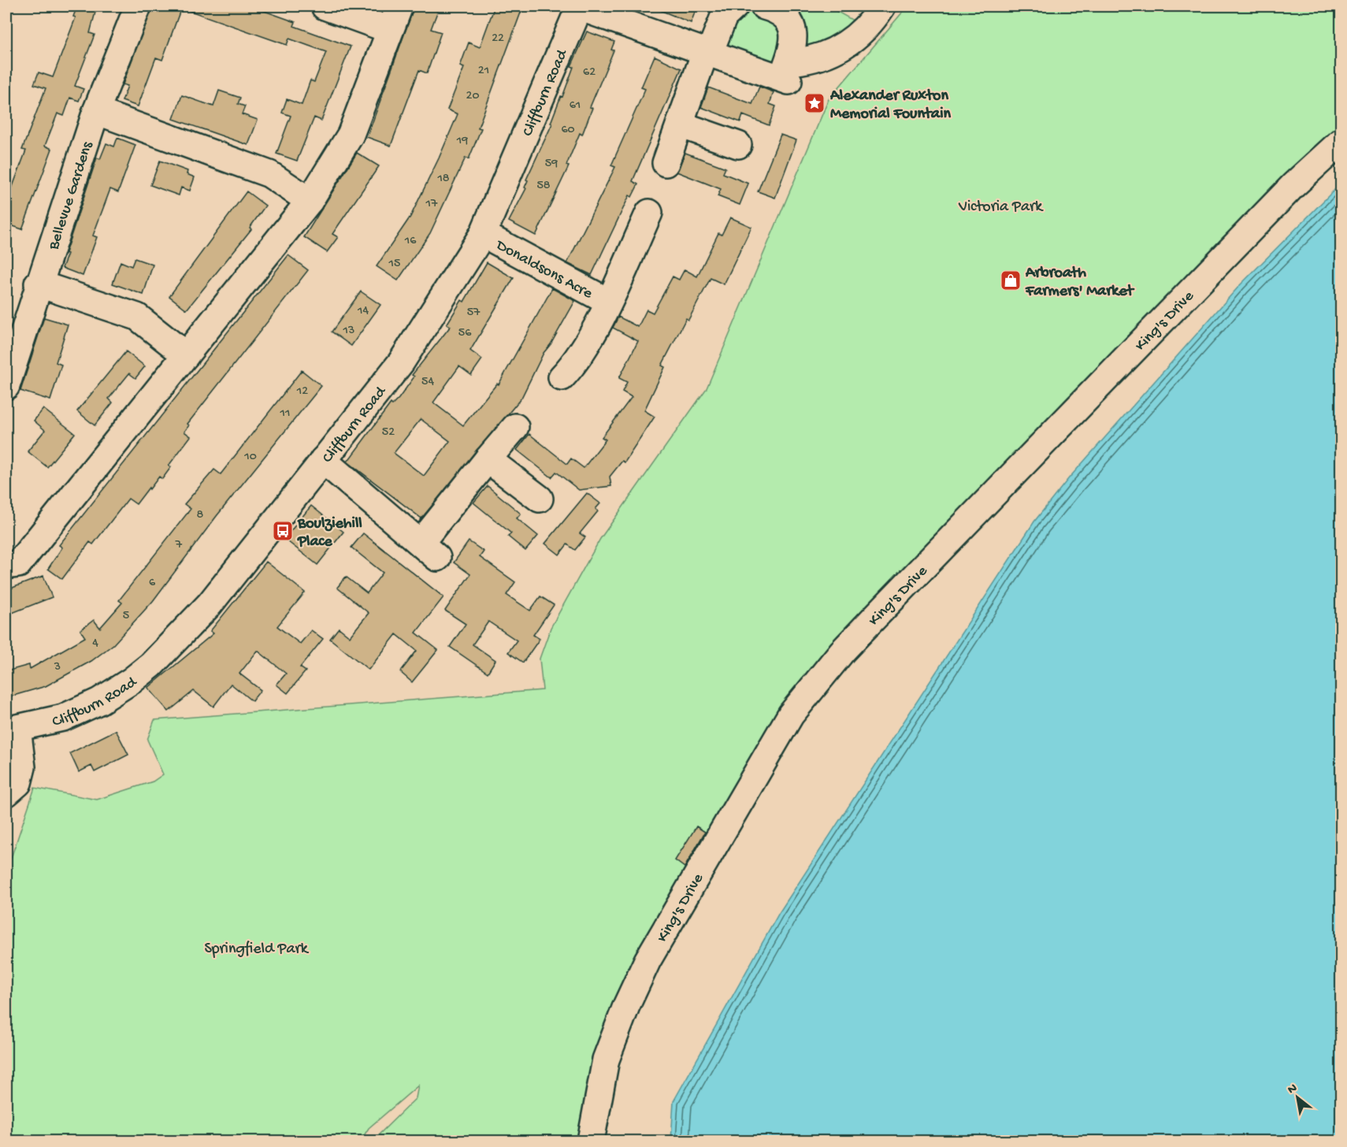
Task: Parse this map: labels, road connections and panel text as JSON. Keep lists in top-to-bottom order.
{
  "streets": {
    "street": [
      "Cliffburn Road",
      "Bellevue Gardens",
      "Donaldsons Acre",
      "King's Drive"
    ]
  },
  "crossings": [
    ["Cliffburn Road", "Donaldsons Acre"]
  ],
  "parks": ["Victoria Park", "Springfield Park"],
  "places": {
    "place": ["Alexander Ruxton Memorial Fountain"],
    "shop": ["Arbroath Farmers' Market"],
    "bus stop": ["Boulziehill Place"]
  },
  "house_numbers": [
    "22",
    "21",
    "62",
    "20",
    "61",
    "60",
    "19",
    "59",
    "18",
    "58",
    "17",
    "16",
    "15",
    "14",
    "57",
    "13",
    "56",
    "54",
    "12",
    "11",
    "52",
    "10",
    "8",
    "7",
    "6",
    "5",
    "4",
    "3"
  ],
  "north": "top left"
}
